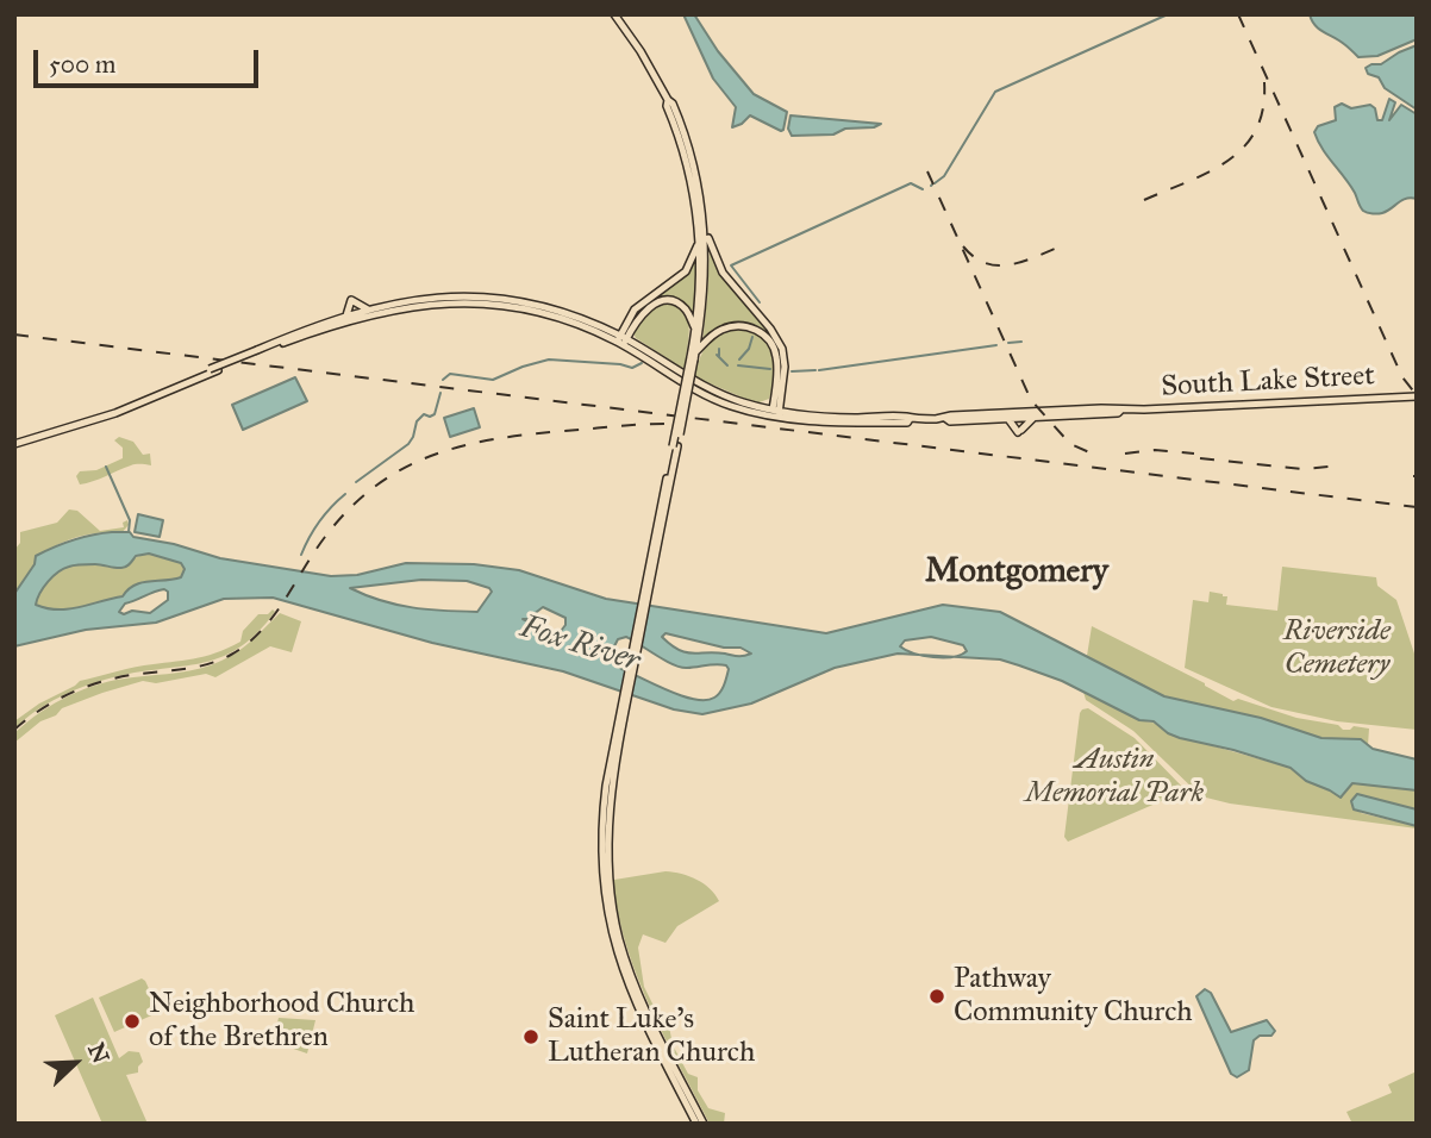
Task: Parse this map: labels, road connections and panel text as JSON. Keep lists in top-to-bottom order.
{
  "streets": {
    "main road": ["South Lake Street"]
  },
  "districts": ["Montgomery"],
  "water": ["Fox River"],
  "parks": ["Riverside Cemetery", "Austin Memorial Park"],
  "places": ["Pathway Community Church", "Neighborhood Church of the Brethren", "Saint Luke's Lutheran Church"],
  "scale_bar": "500 m",
  "north": "top right"
}
